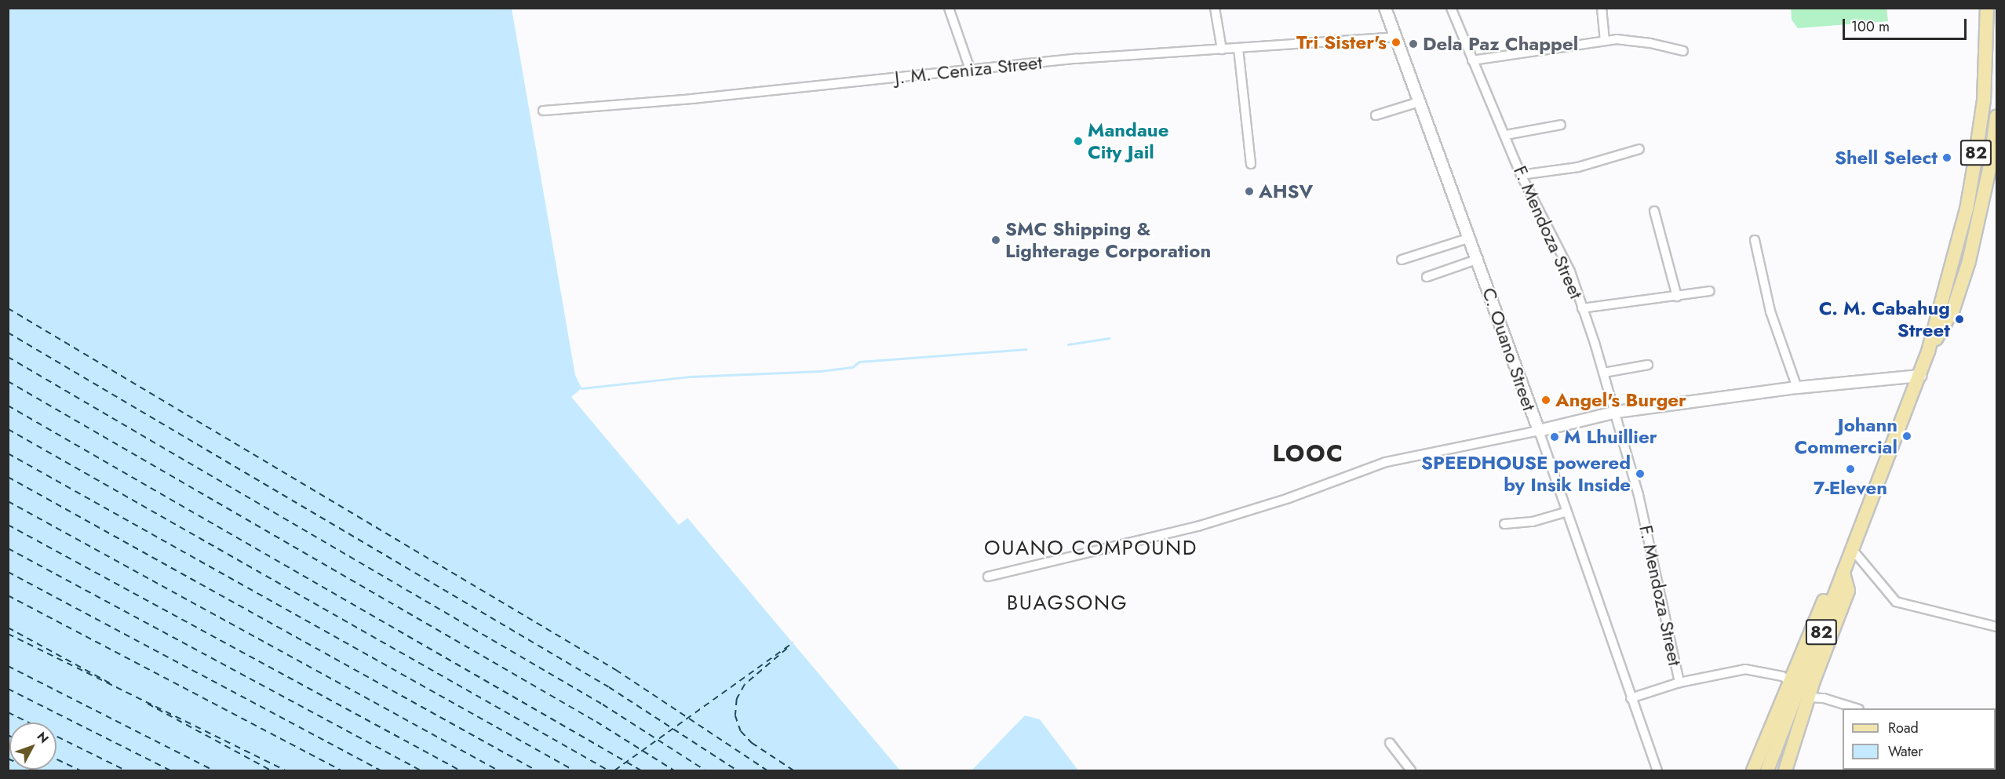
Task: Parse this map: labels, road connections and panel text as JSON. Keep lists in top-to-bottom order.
{
  "streets": {
    "main road": ["82"],
    "street": ["J. M. Ceniza Street", "F. Mendoza Street", "C. Ouano Street"]
  },
  "crossings": [
    ["J. M. Ceniza Street", "C. Ouano Street"]
  ],
  "districts": ["LOOC", "OUANO COMPOUND", "BUAGSONG"],
  "places": [
    "Tri Sister's",
    "Dela Paz Chappel",
    "Mandaue City Jail",
    "Shell Select",
    "AHSV",
    "SMC Shipping & Lighterage Corporation",
    "C. M. Cabahug Street",
    "Angel's Burger",
    "Johann Commercial",
    "M Lhuillier",
    "7-Eleven",
    "SPEEDHOUSE powered by Insik Inside"
  ],
  "legend": ["Road", "Water"],
  "scale_bar": "100 m",
  "north": "top right"
}
